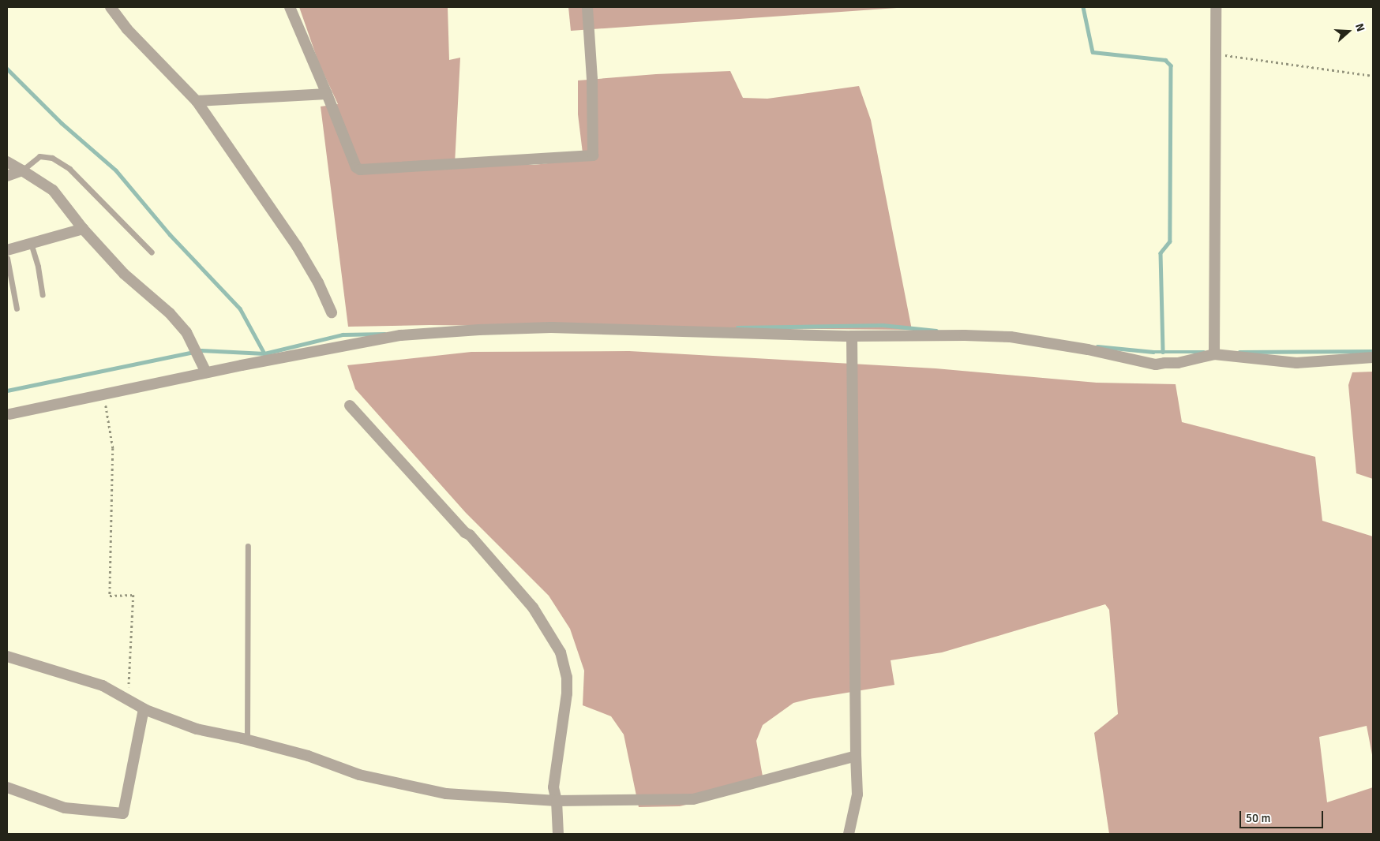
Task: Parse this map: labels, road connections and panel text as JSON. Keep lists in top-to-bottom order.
{
  "scale_bar": "50 m",
  "north": "right"
}
